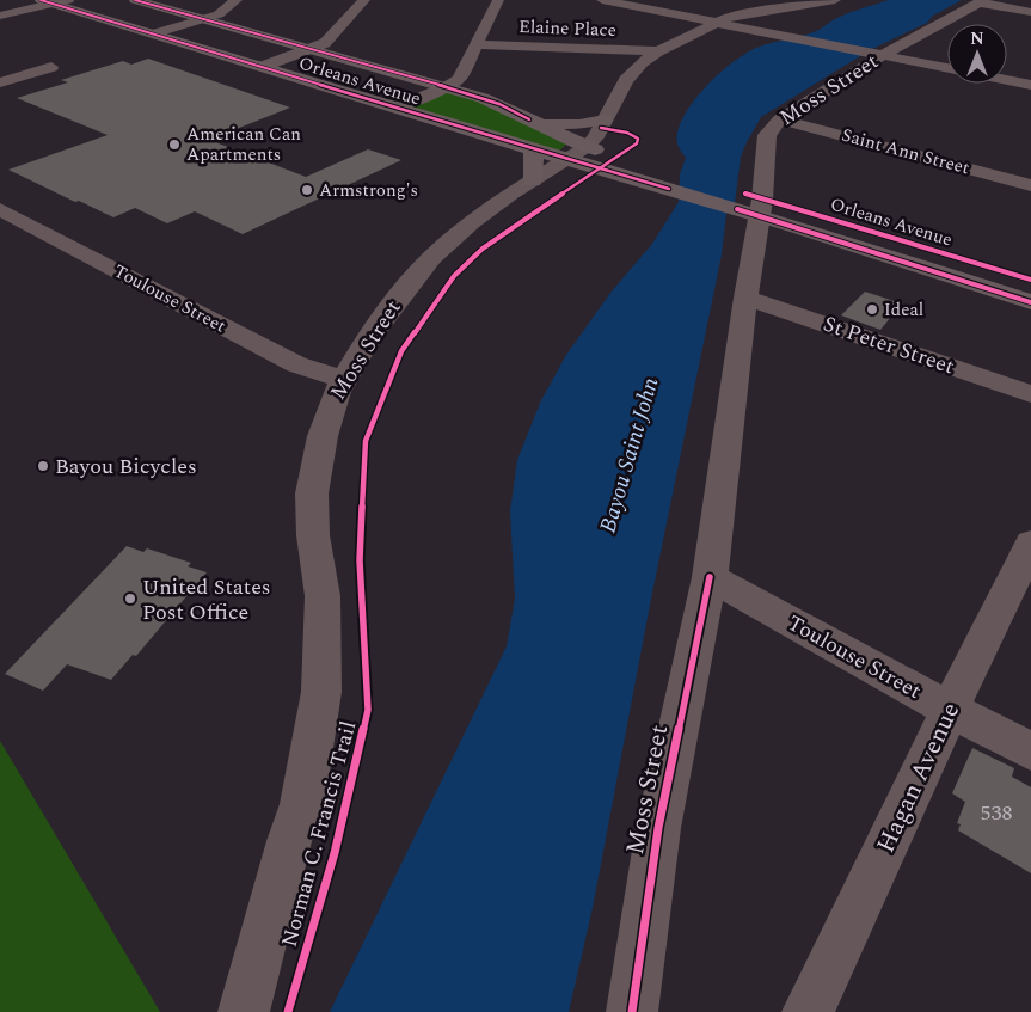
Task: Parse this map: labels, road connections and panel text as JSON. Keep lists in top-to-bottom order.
{
  "streets": {
    "street": [
      "Elaine Place",
      "Orleans Avenue",
      "Moss Street",
      "Saint Ann Street",
      "Toulouse Street",
      "St Peter Street",
      "Hagan Avenue"
    ],
    "cycle path": ["Norman C. Francis Trail"]
  },
  "crossings": [
    ["Orleans Avenue", "Moss Street"],
    ["Moss Street", "Saint Ann Street"],
    ["Moss Street", "Toulouse Street"],
    ["Moss Street", "St Peter Street"],
    ["Toulouse Street", "Hagan Avenue"]
  ],
  "water": ["Bayou Saint John"],
  "places": [
    "American Can Apartments",
    "Armstrong's",
    "Ideal",
    "Bayou Bicycles",
    "United States Post Office"
  ],
  "house_numbers": ["538"],
  "north": "top"
}
